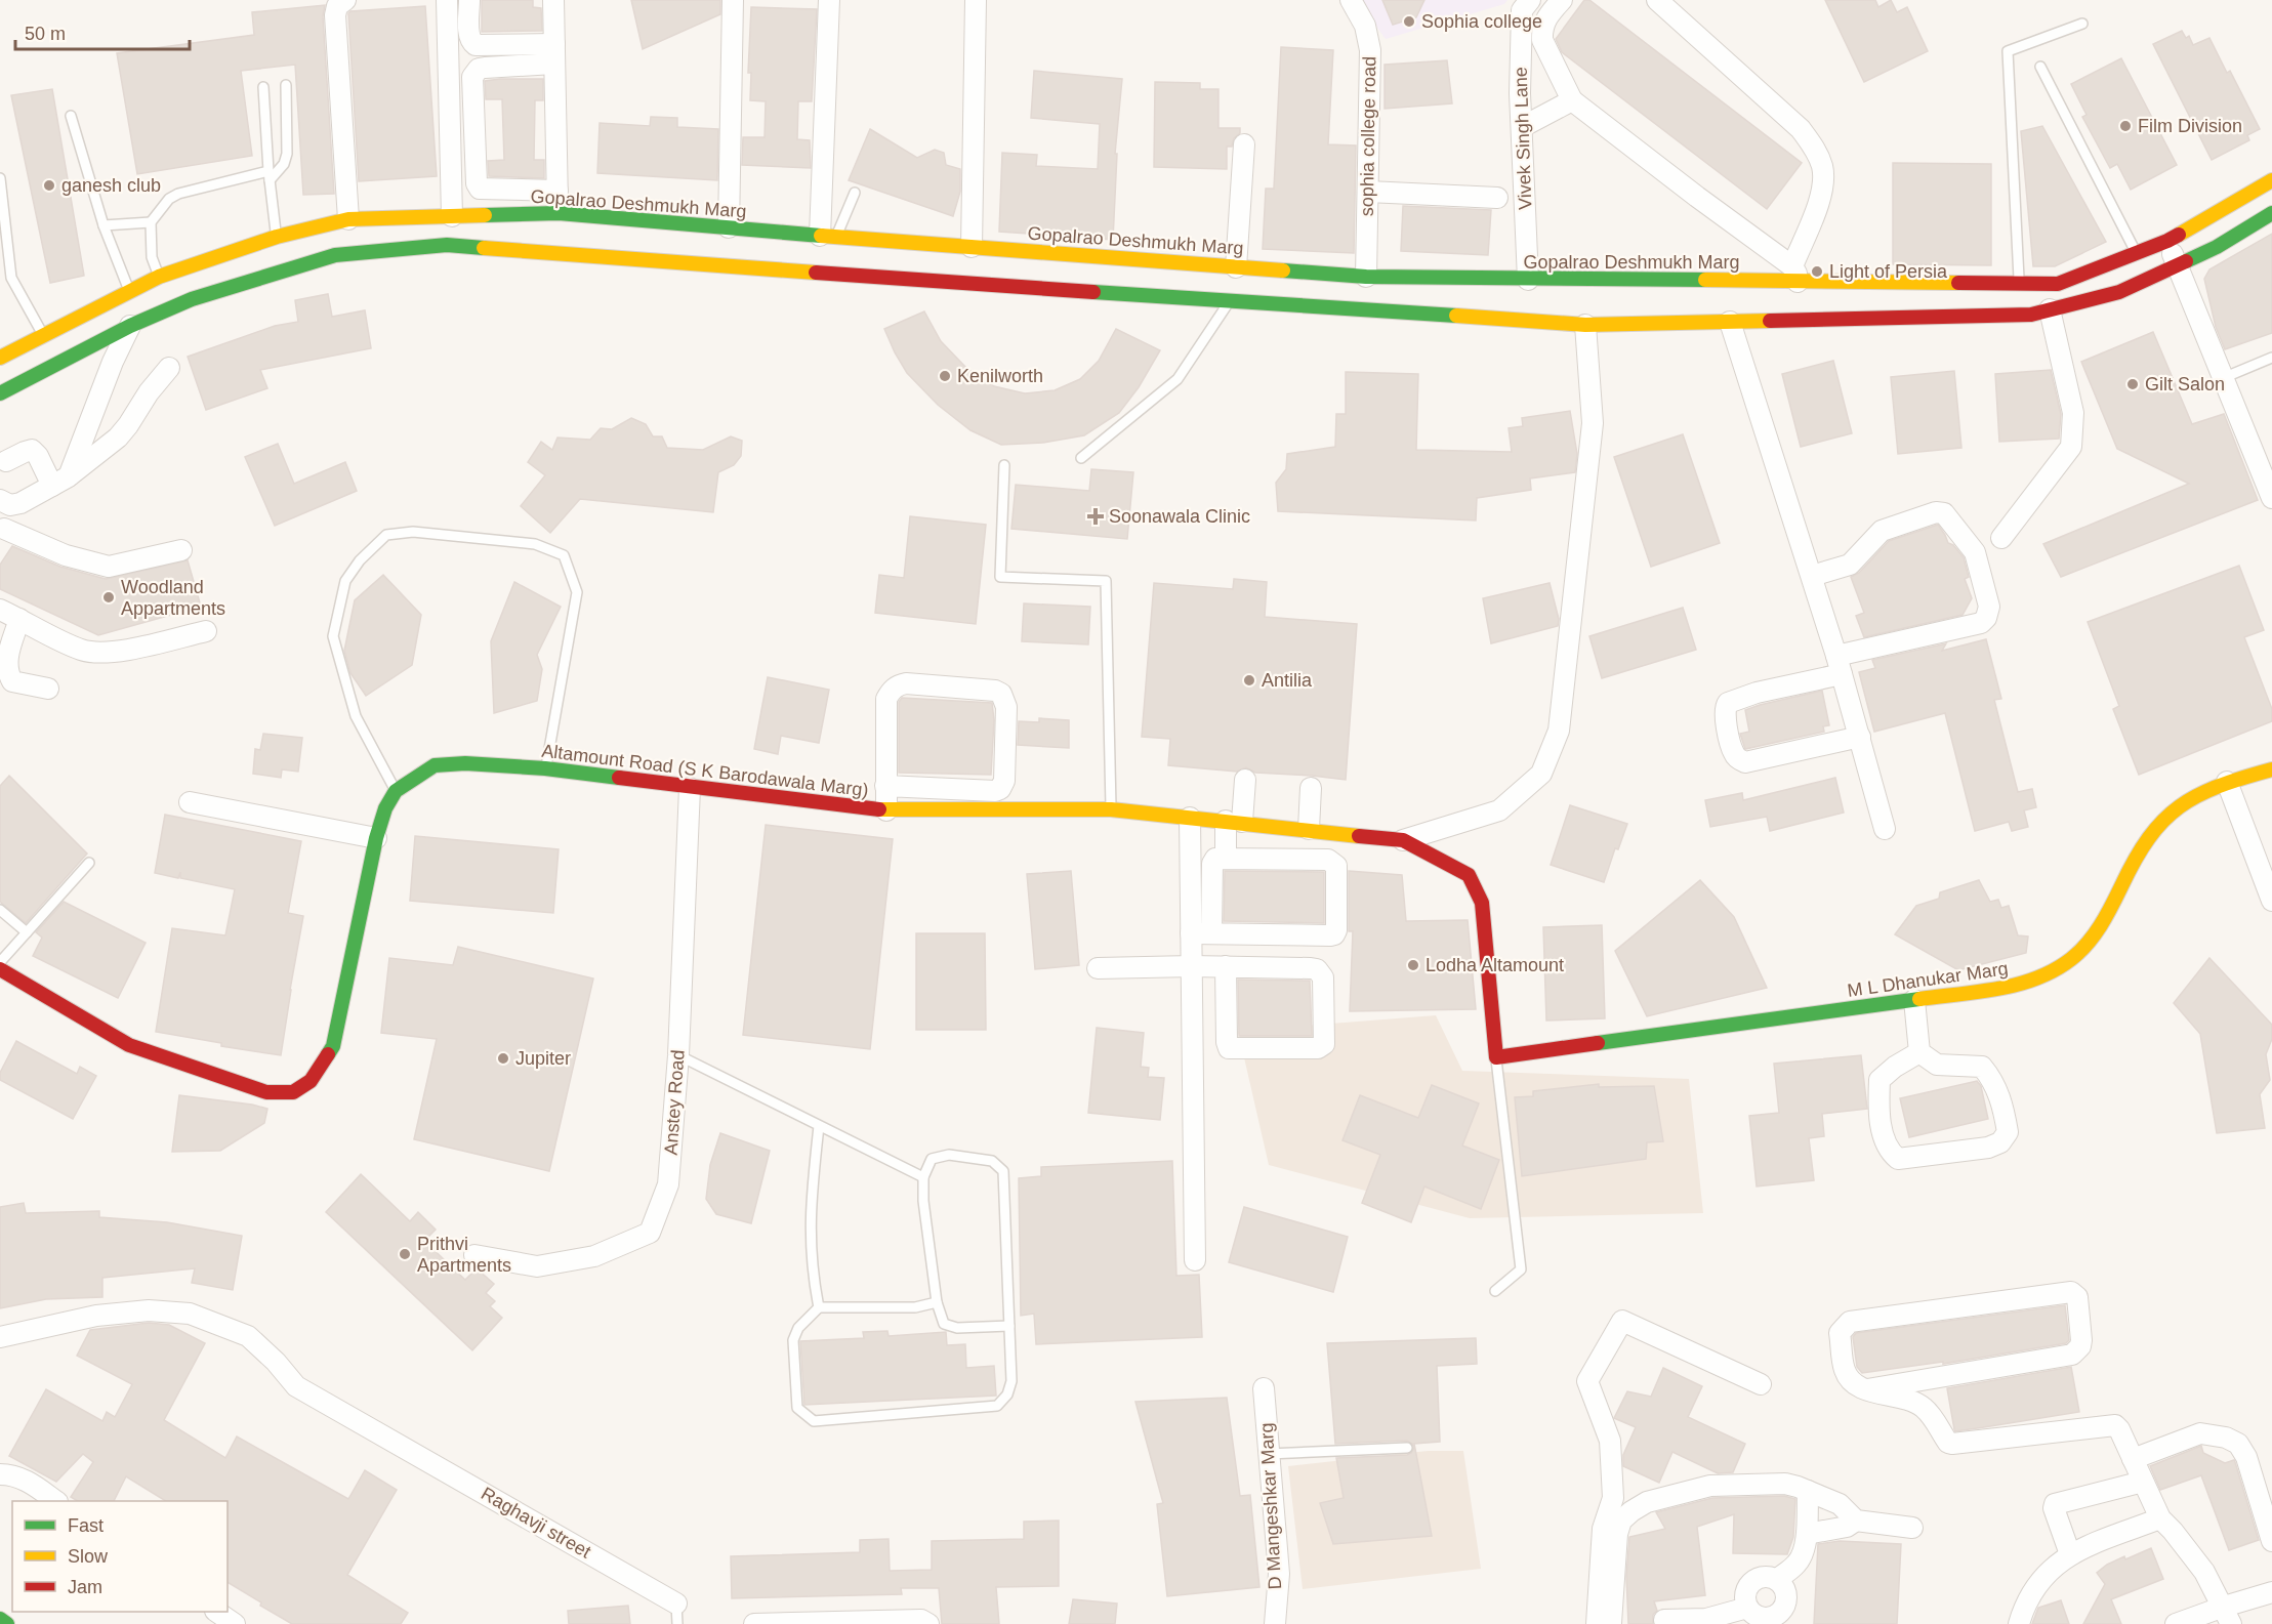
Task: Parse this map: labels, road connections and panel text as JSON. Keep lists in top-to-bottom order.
{
  "streets": {
    "main road": ["Gopalrao Deshmukh Marg", "Altamount Road (S K Barodawala Marg)", "M L Dhanukar Marg"],
    "street": [
      "sophia college road",
      "Vivek Singh Lane",
      "Anstey Road",
      "D Mangeshkar Marg",
      "Raghavji street"
    ]
  },
  "crossings": [
    ["sophia college road", "Gopalrao Deshmukh Marg"],
    ["Vivek Singh Lane", "Gopalrao Deshmukh Marg"],
    ["Altamount Road (S K Barodawala Marg)", "M L Dhanukar Marg"],
    ["Altamount Road (S K Barodawala Marg)", "Anstey Road"]
  ],
  "places": {
    "other": [
      "Sophia college",
      "Film Division",
      "ganesh club",
      "Light of Persia",
      "Kenilworth",
      "Gilt Salon",
      "Woodland Appartments",
      "Antilia",
      "Lodha Altamount",
      "Jupiter",
      "Prithvi Apartments"
    ],
    "health": ["Soonawala Clinic"]
  },
  "legend": ["Fast", "Slow", "Jam"],
  "scale_bar": "50 m"
}
